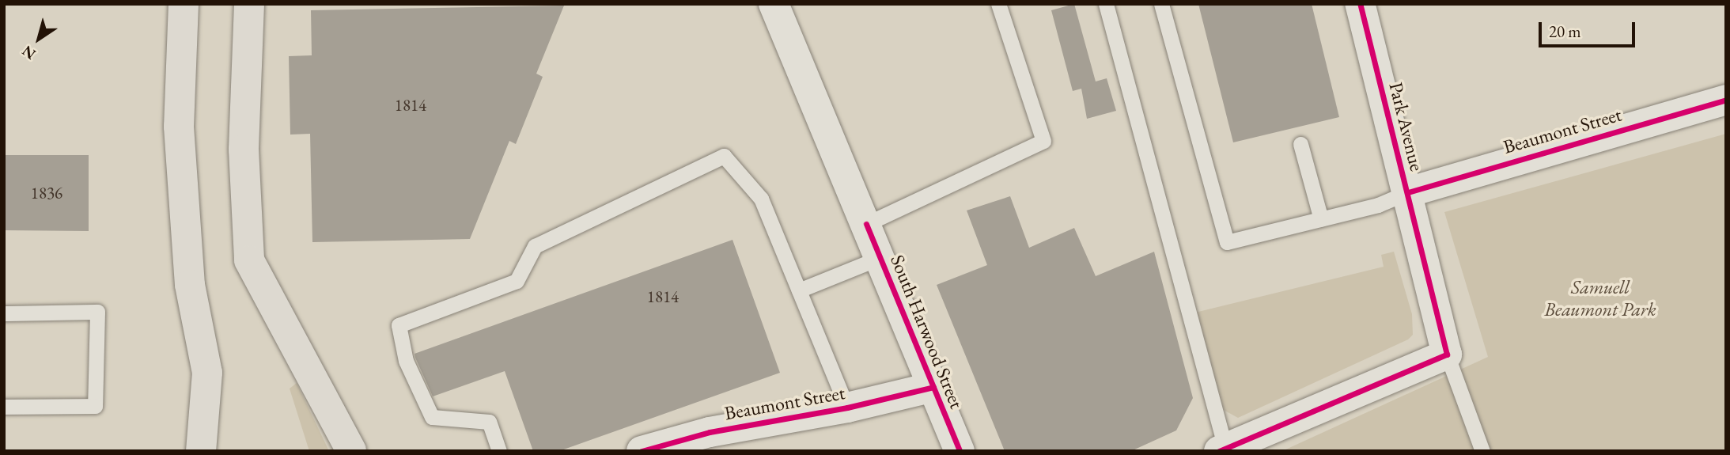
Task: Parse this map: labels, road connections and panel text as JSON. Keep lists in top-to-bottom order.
{
  "streets": {
    "street": ["Park Avenue", "Beaumont Street", "South Harwood Street"]
  },
  "crossings": [
    ["Park Avenue", "Beaumont Street"],
    ["Beaumont Street", "South Harwood Street"]
  ],
  "parks": ["Samuell Beaumont Park"],
  "house_numbers": ["1814", "1836", "1814"],
  "scale_bar": "20 m",
  "north": "bottom left"
}
